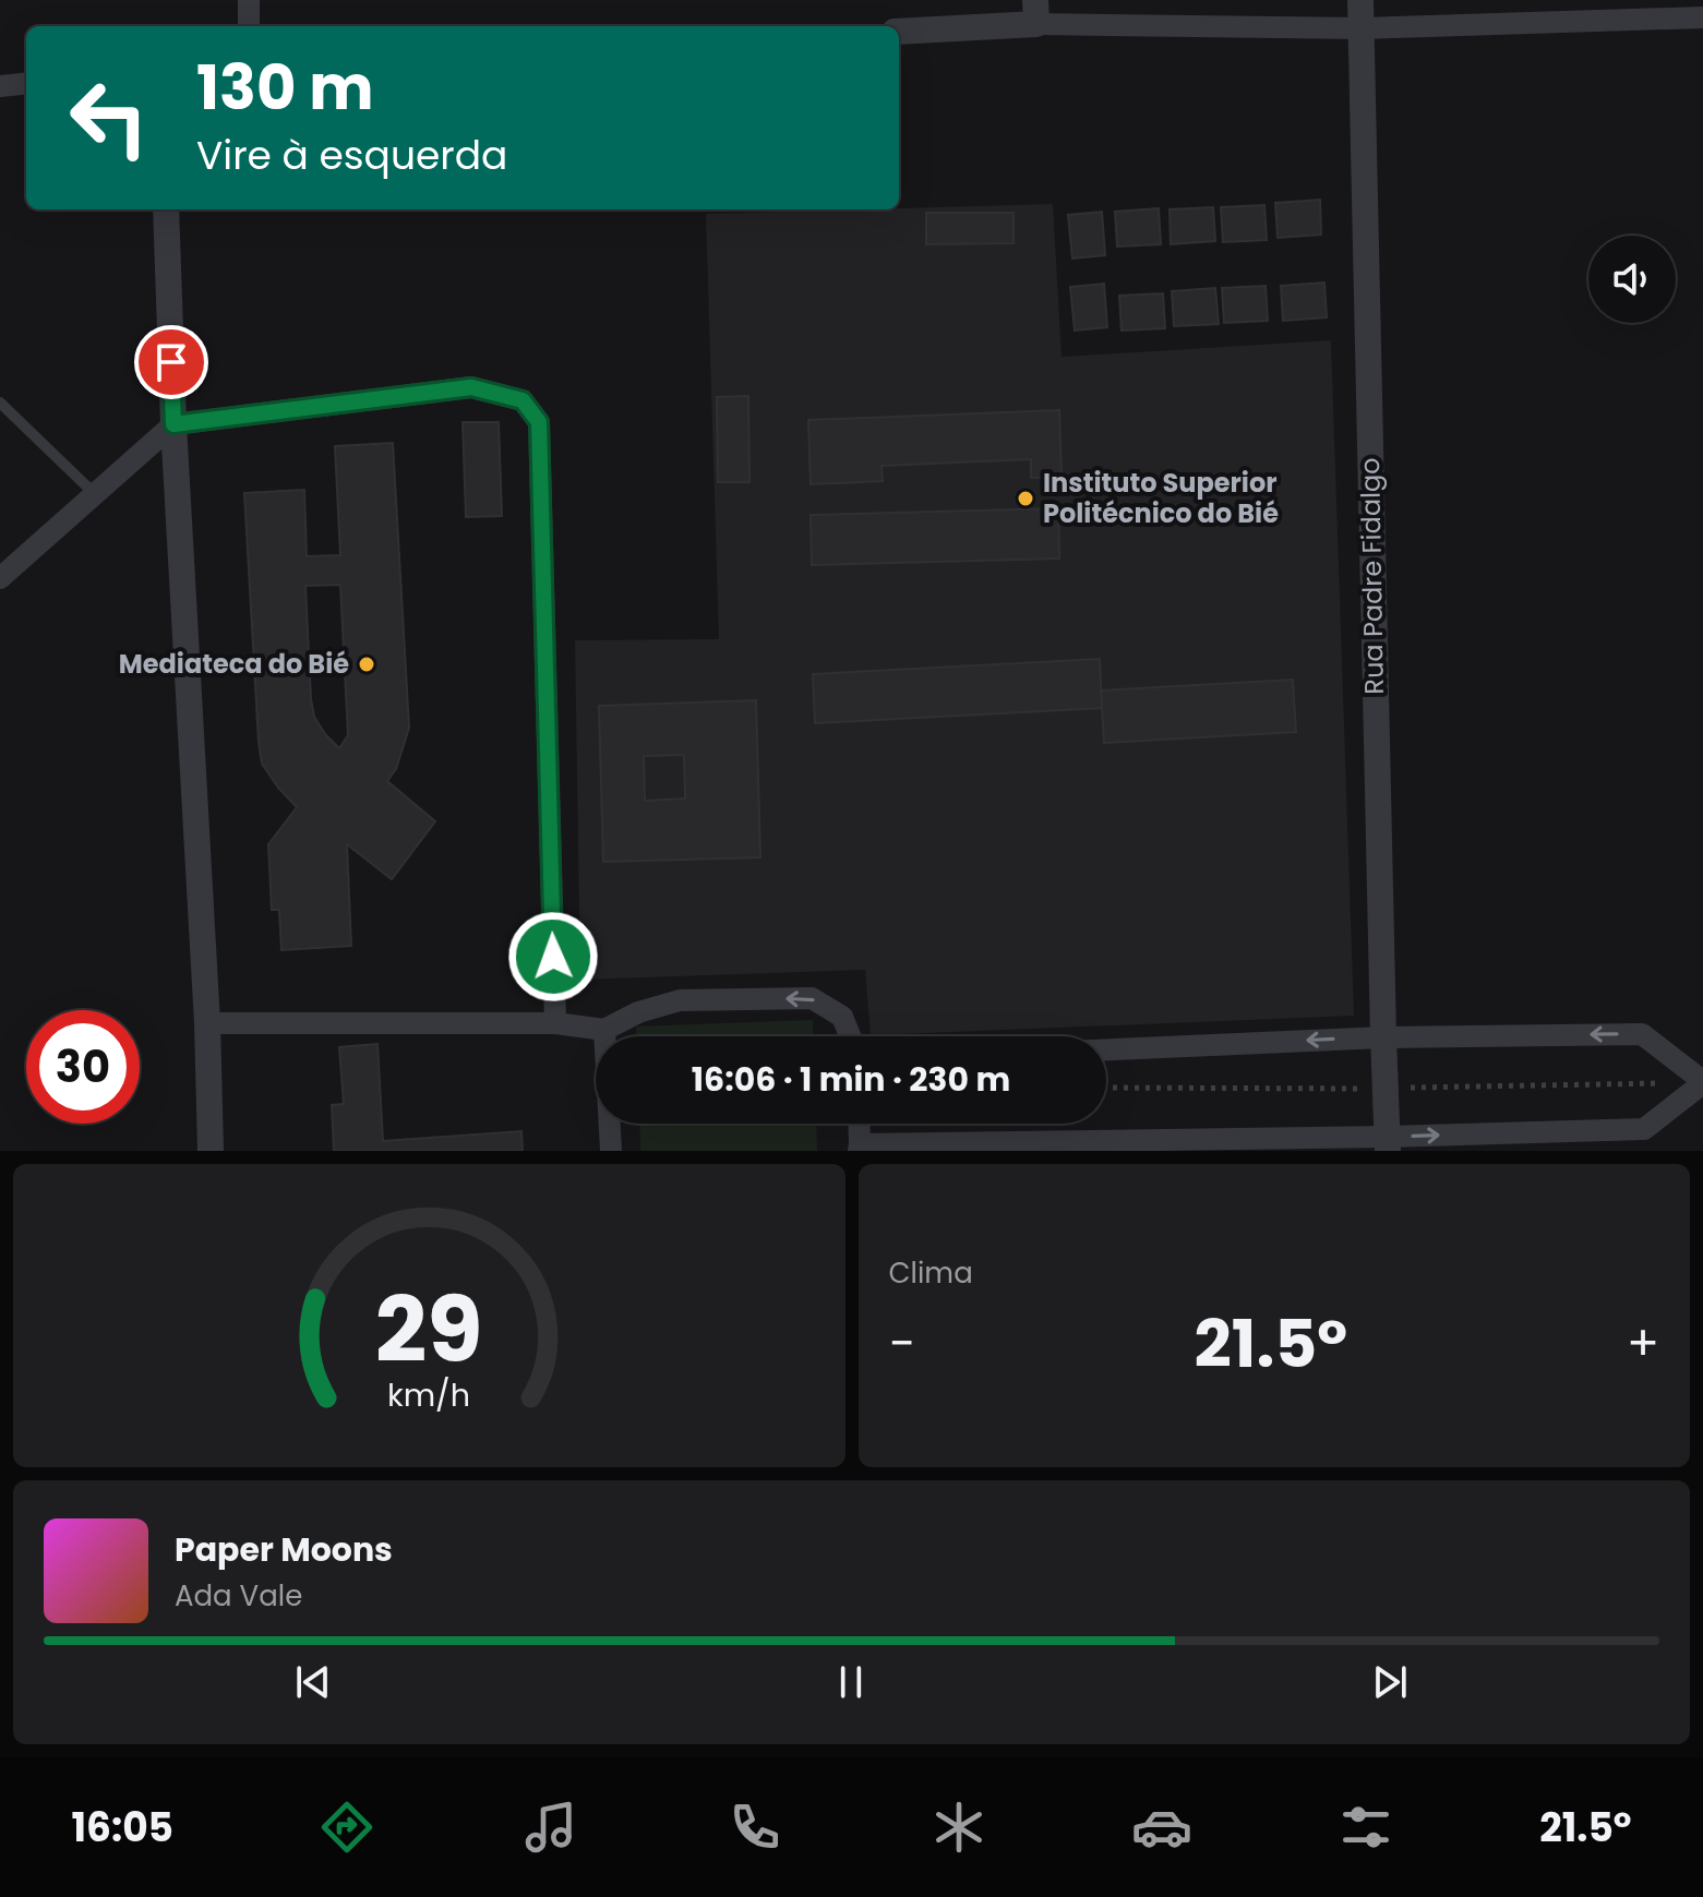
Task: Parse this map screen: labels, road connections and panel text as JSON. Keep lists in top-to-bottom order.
{
  "streets": {
    "street": ["Rua Padre Fidalgo"]
  },
  "places": ["Instituto Superior Politécnico do Bié", "Mediateca do Bié"],
  "page": {
    "turn": ["130 m", "Vire à esquerda"],
    "limit": "30",
    "trip": "16:06 · 1 min · 230 m",
    "tile": "Clima",
    "heat": ["−", "21.5°", "+"],
    "song": ["Paper Moons", "Ada Vale"],
    "tabs": ["16:05", "21.5°"],
    "gauge": ["29", "km/h"]
  }
}
